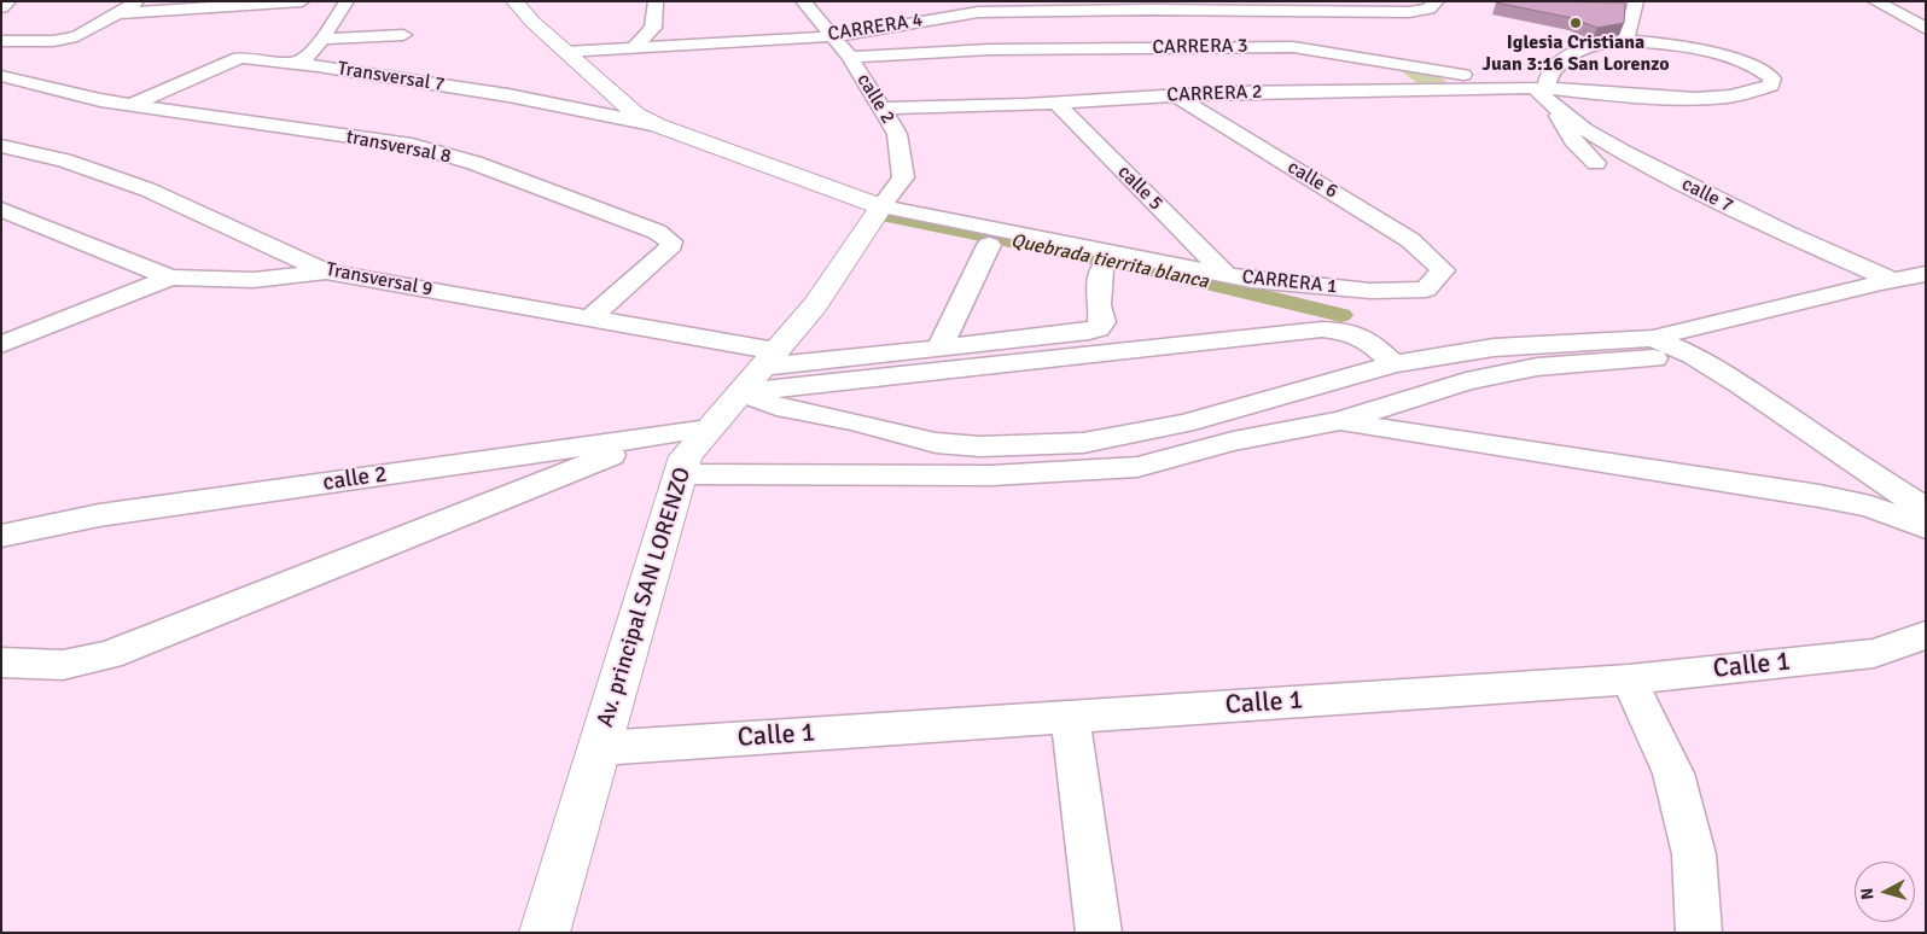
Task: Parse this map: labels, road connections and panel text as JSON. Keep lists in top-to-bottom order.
{
  "streets": {
    "main road": ["Av. principal SAN LORENZO"],
    "street": [
      "CARRERA 4",
      "CARRERA 3",
      "Transversal 7",
      "CARRERA 2",
      "calle 2",
      "transversal 8",
      "calle 6",
      "calle 5",
      "calle 7",
      "Transversal 9",
      "CARRERA 1",
      "Calle 1"
    ]
  },
  "crossings": [
    ["CARRERA 4", "calle 2"],
    ["CARRERA 3", "CARRERA 2"],
    ["CARRERA 3", "calle 2"],
    ["CARRERA 3", "calle 7"],
    ["Transversal 7", "transversal 8"],
    ["CARRERA 2", "calle 2"],
    ["CARRERA 2", "calle 6"],
    ["CARRERA 2", "calle 5"],
    ["CARRERA 2", "calle 7"],
    ["calle 2", "CARRERA 1"],
    ["calle 2", "Av. principal SAN LORENZO"],
    ["transversal 8", "Transversal 9"],
    ["calle 6", "CARRERA 1"],
    ["calle 5", "CARRERA 1"],
    ["Transversal 9", "Av. principal SAN LORENZO"],
    ["CARRERA 1", "Av. principal SAN LORENZO"],
    ["Av. principal SAN LORENZO", "Calle 1"]
  ],
  "water": ["Quebrada tierrita blanca"],
  "places": ["Iglesia Cristiana Juan 3:16 San Lorenzo"],
  "north": "left"
}
